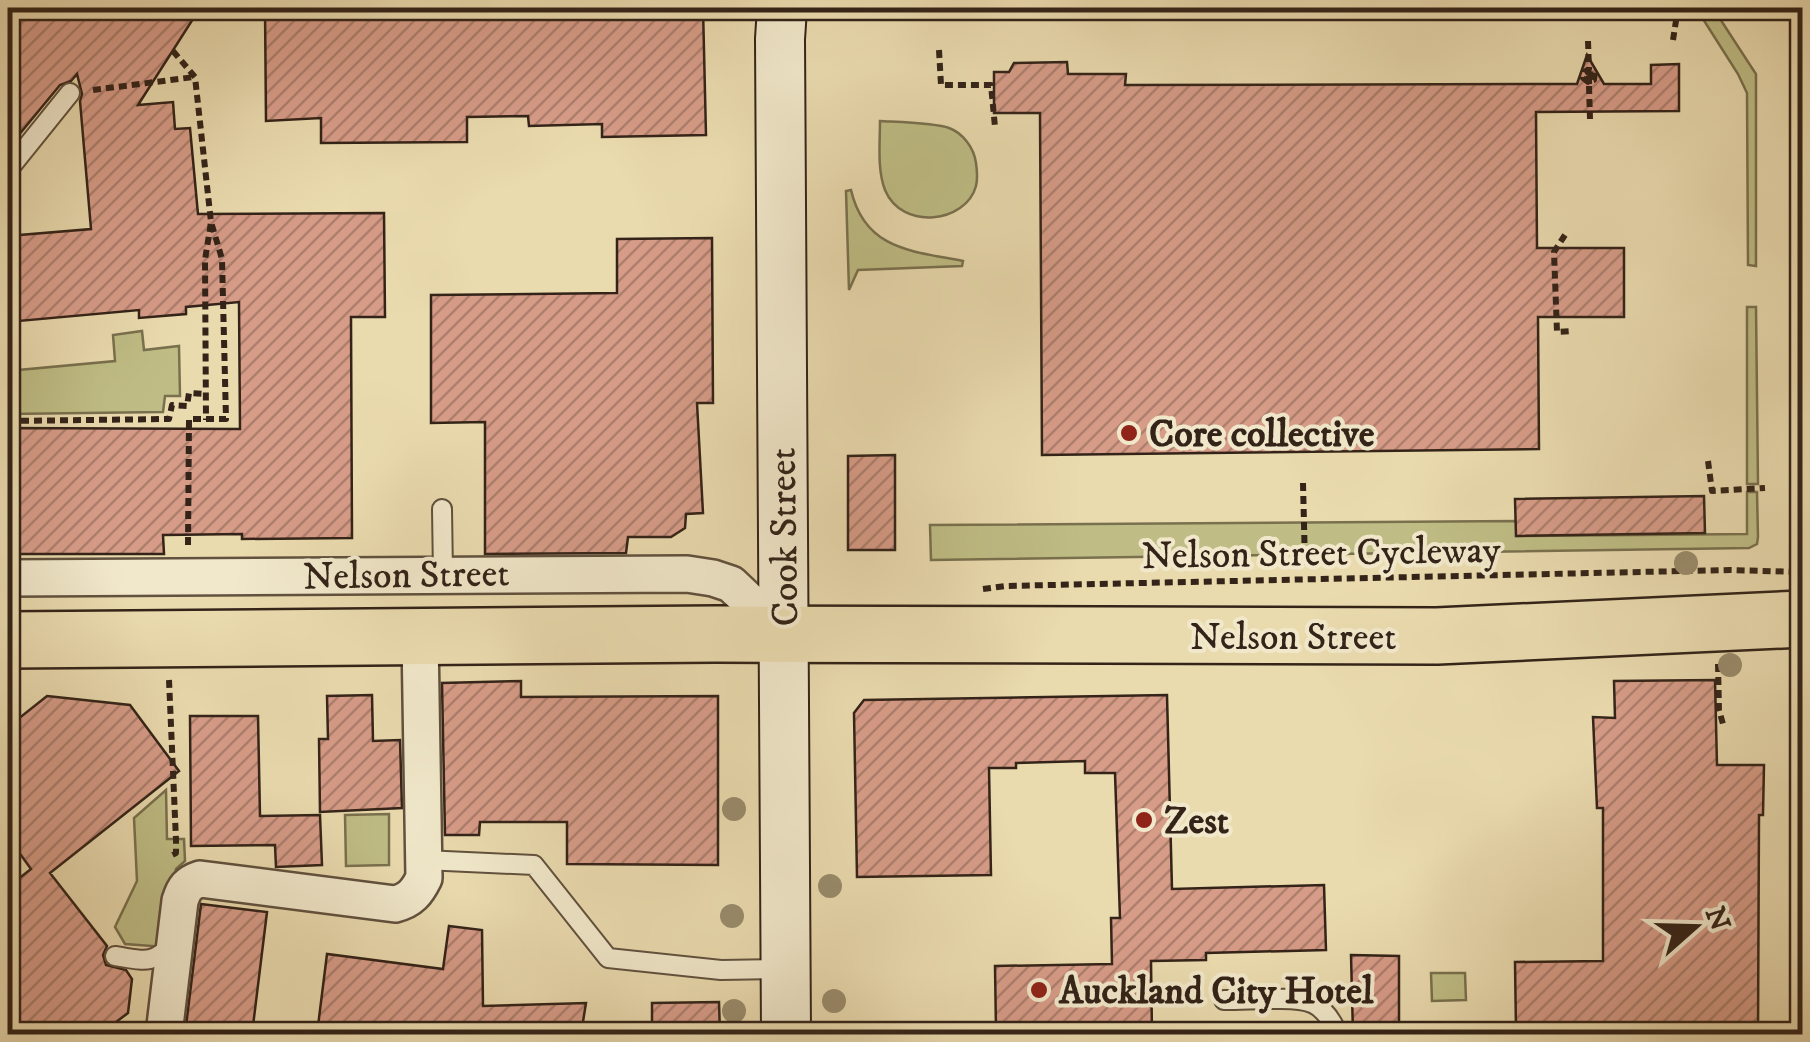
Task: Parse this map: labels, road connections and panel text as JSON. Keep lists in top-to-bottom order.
{
  "streets": {
    "main road": ["Cook Street", "Nelson Street"],
    "path": ["Nelson Street Cycleway"]
  },
  "crossings": [
    ["Cook Street", "Nelson Street"]
  ],
  "places": ["Core collective", "Zest", "Auckland City Hotel"],
  "north": "right"
}
